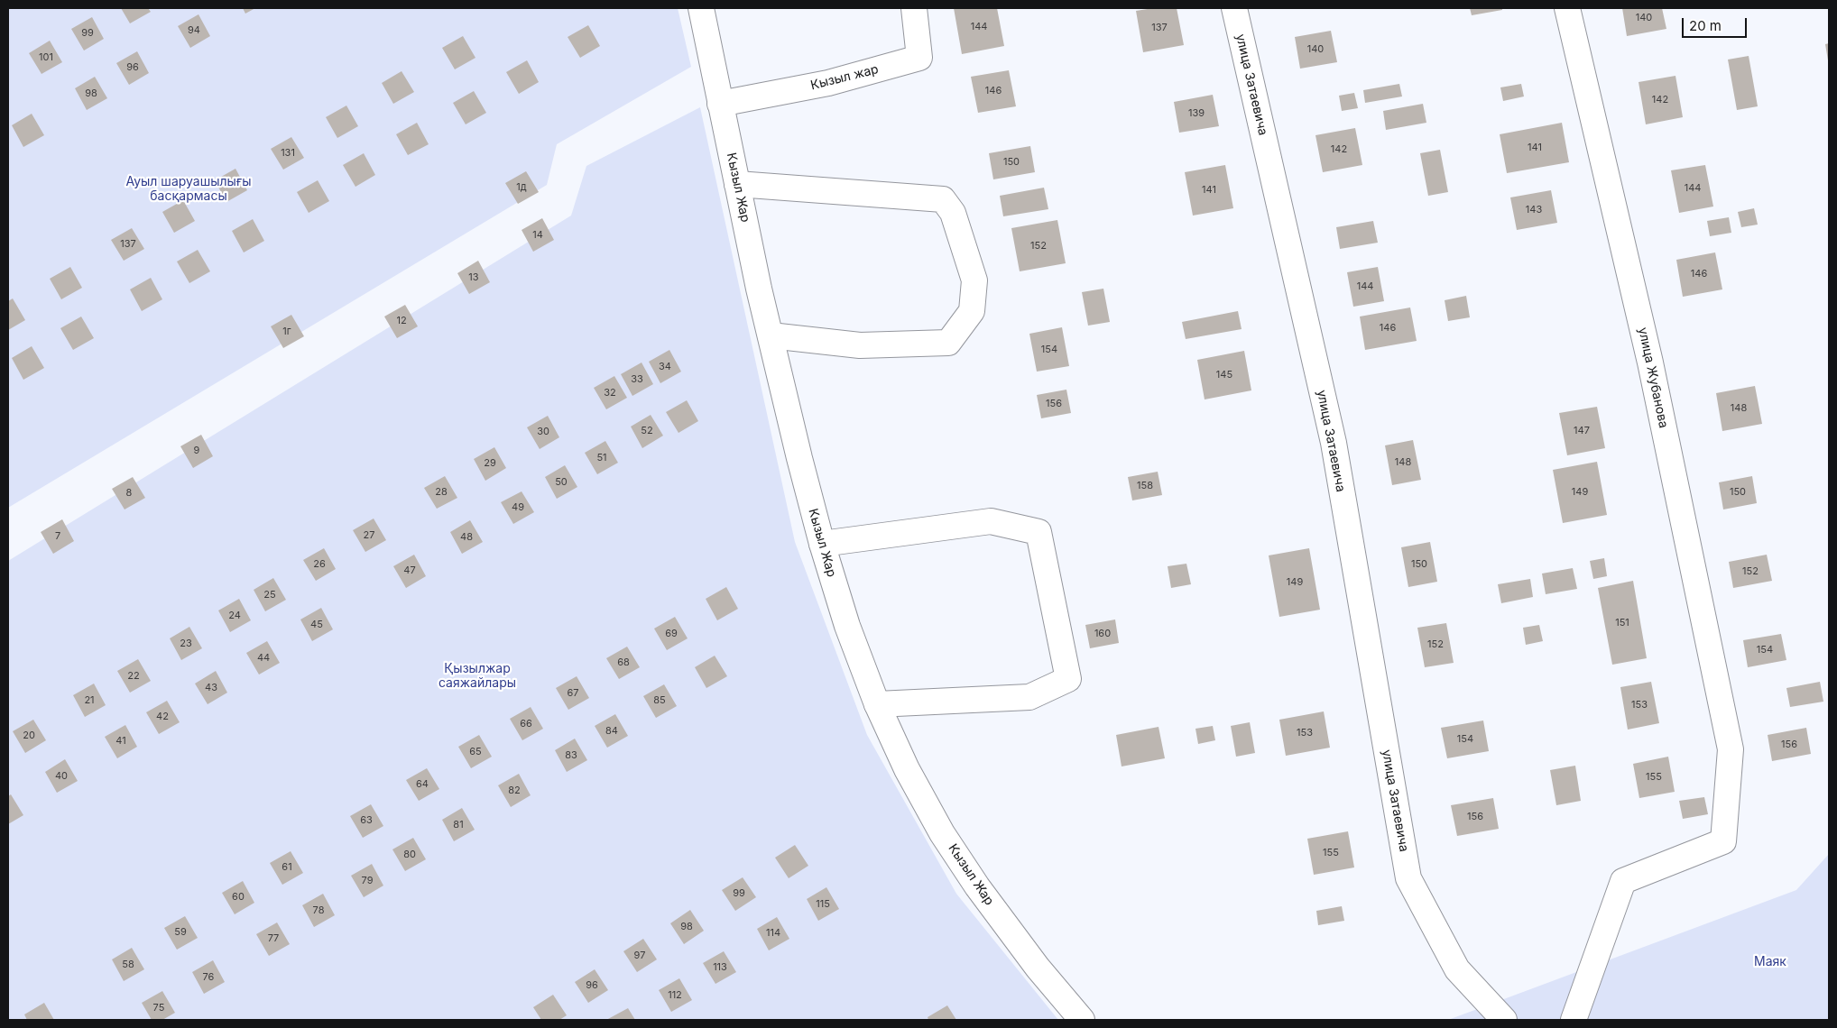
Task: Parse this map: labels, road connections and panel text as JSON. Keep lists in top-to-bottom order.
{
  "streets": {
    "street": [
      "Кызыл жар",
      "улица Затаевича",
      "Кызыл Жар",
      "улица Жубанова"
    ]
  },
  "crossings": [
    ["Кызыл жар", "Кызыл Жар"]
  ],
  "parks": ["Ауыл шаруашылығы басқармасы", "Қызылжар саяжайлары", "Маяк"],
  "house_numbers": [
    "140",
    "144",
    "137",
    "94",
    "99",
    "140",
    "101",
    "96",
    "146",
    "98",
    "142",
    "139",
    "141",
    "142",
    "131",
    "150",
    "1д",
    "144",
    "141",
    "143",
    "14",
    "137",
    "152",
    "146",
    "13",
    "144",
    "12",
    "146",
    "1г",
    "154",
    "34",
    "145",
    "33",
    "32",
    "156",
    "148",
    "52",
    "147",
    "30",
    "9",
    "51",
    "148",
    "29",
    "50",
    "158",
    "28",
    "149",
    "150",
    "8",
    "49",
    "27",
    "7",
    "48",
    "26",
    "150",
    "47",
    "152",
    "149",
    "25",
    "24",
    "151",
    "45",
    "69",
    "160",
    "23",
    "152",
    "154",
    "44",
    "68",
    "22",
    "43",
    "67",
    "21",
    "85",
    "153",
    "42",
    "66",
    "84",
    "153",
    "20",
    "154",
    "41",
    "156",
    "65",
    "83",
    "40",
    "155",
    "64",
    "82",
    "156",
    "63",
    "81",
    "155",
    "80",
    "61",
    "79",
    "99",
    "60",
    "115",
    "78",
    "98",
    "59",
    "114",
    "77",
    "97",
    "58",
    "113",
    "76",
    "96",
    "112",
    "75"
  ],
  "scale_bar": "20 m"
}
